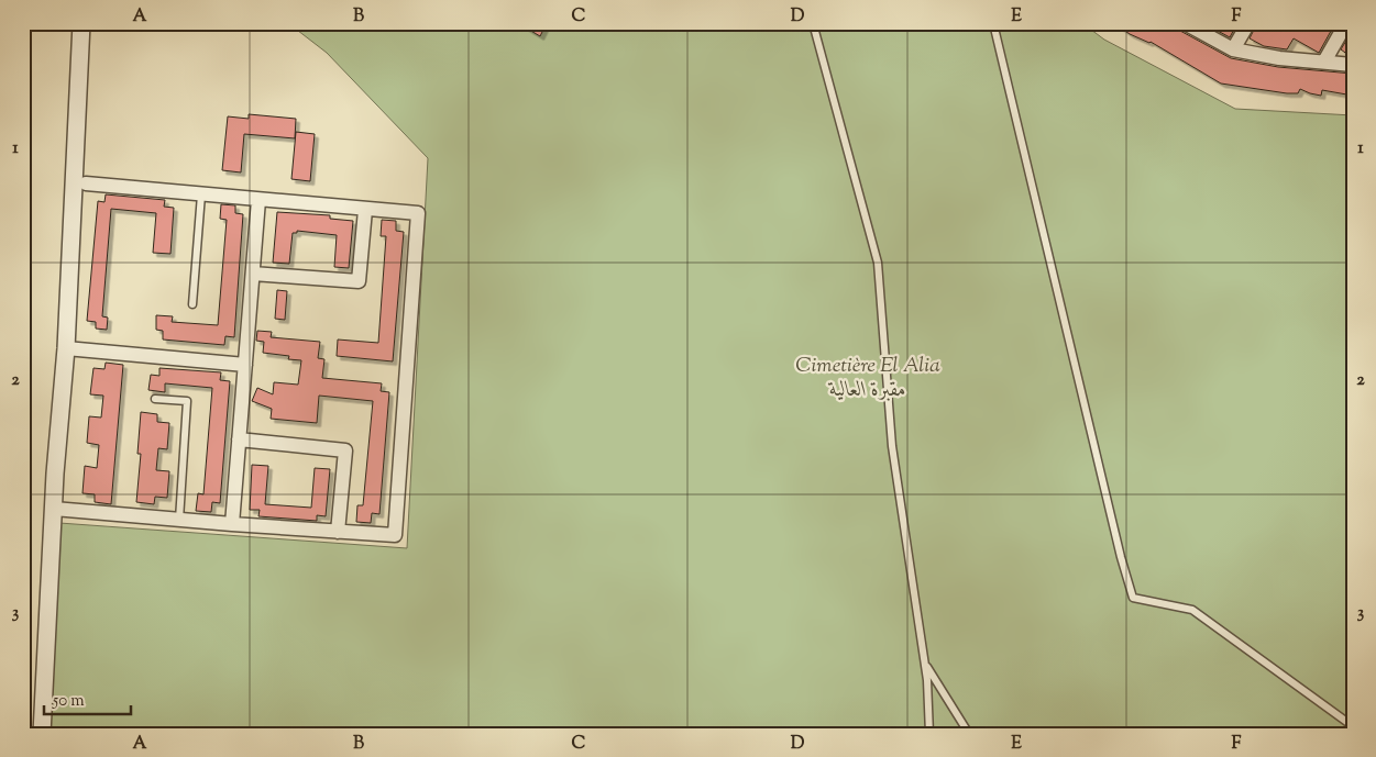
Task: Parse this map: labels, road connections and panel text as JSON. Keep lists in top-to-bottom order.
{
  "parks": ["Cimetière El Alia مقبرة العالية"],
  "scale_bar": "50 m",
  "grid": {
    "columns": [
      "A",
      "B",
      "C",
      "D",
      "E",
      "F"
    ],
    "rows": ["1", "2", "3"]
  }
}
